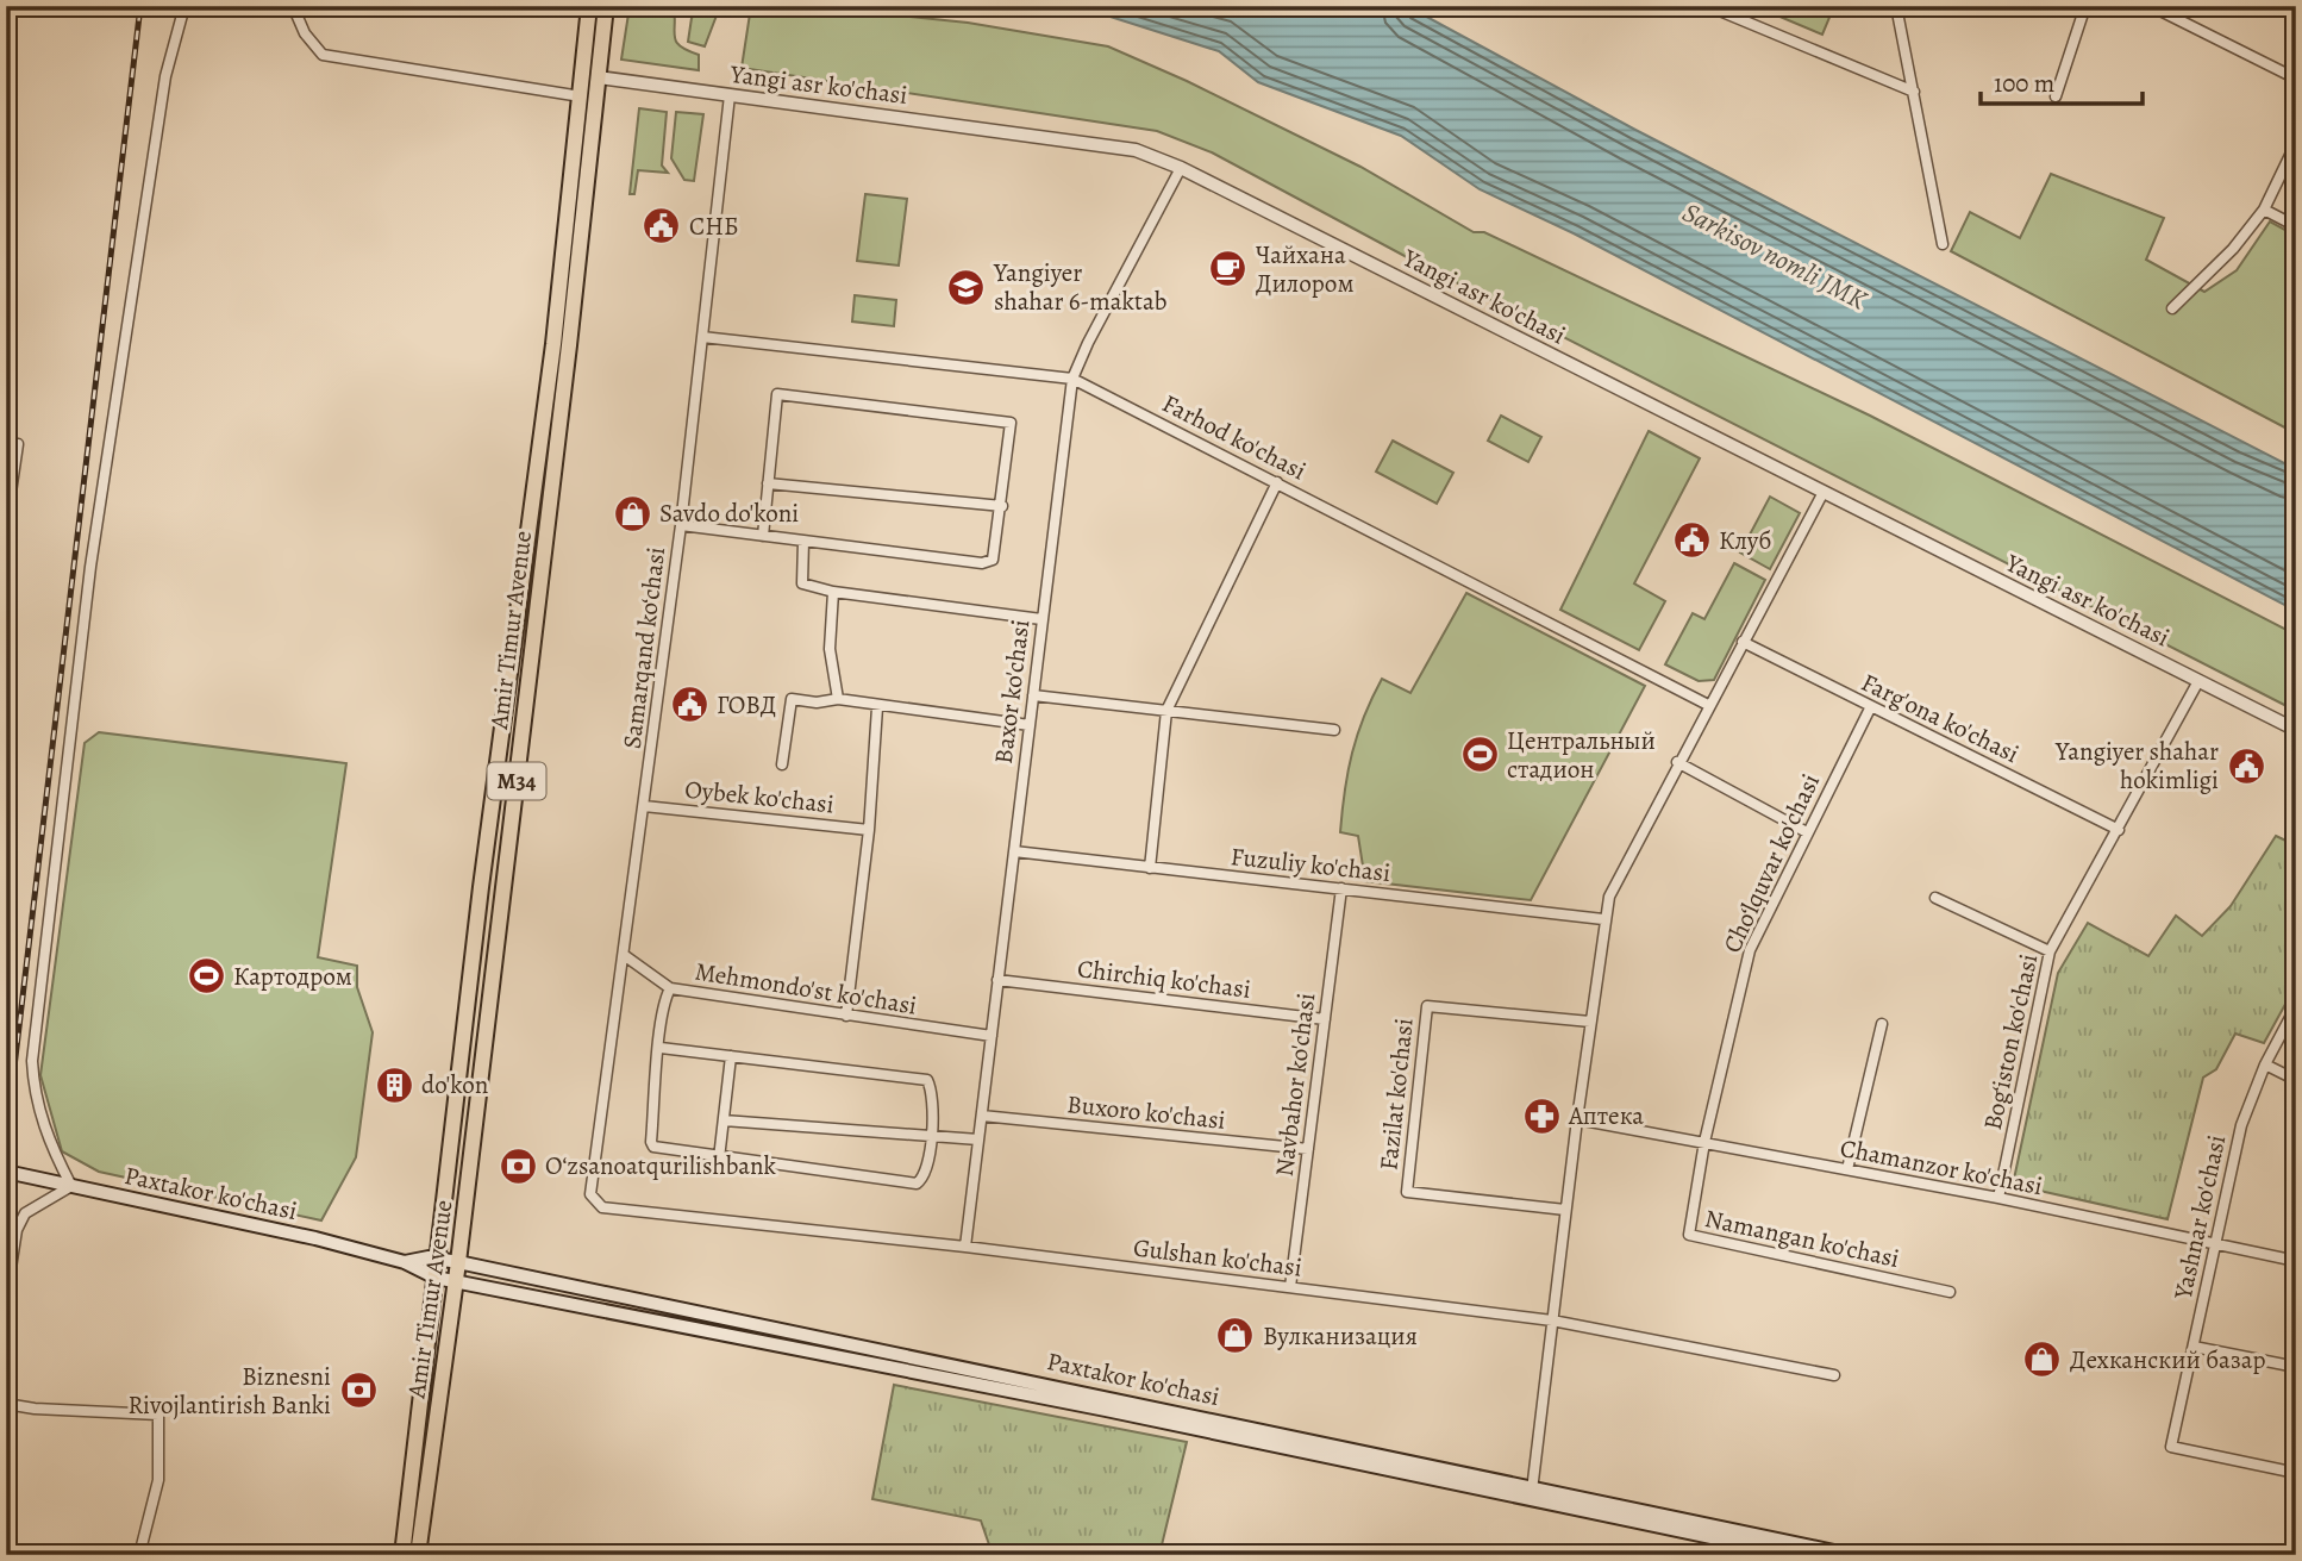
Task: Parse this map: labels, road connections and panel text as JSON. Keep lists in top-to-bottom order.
{
  "streets": {
    "highway": ["Amir Timur Avenue", "M34"],
    "main road": ["Paxtakor ko'chasi"],
    "street": [
      "Yangi asr ko'chasi",
      "Farhod ko'chasi",
      "Samarqand ko‘chasi",
      "Baxor ko'chasi",
      "Farg'ona ko'chasi",
      "Oybek ko'chasi",
      "Cho‘lquvar ko'chasi",
      "Fuzuliy ko'chasi",
      "Chirchiq ko'chasi",
      "Mehmondo'st ko'chasi",
      "Bog‘iston ko'chasi",
      "Navbahor ko'chasi",
      "Fazilat ko'chasi",
      "Buxoro ko'chasi",
      "Chamanzor ko'chasi",
      "Yashnar ko'chasi",
      "Namangan ko'chasi",
      "Gulshan ko'chasi"
    ]
  },
  "crossings": [
    ["Yangi asr ko'chasi", "Amir Timur Avenue"],
    ["Yangi asr ko'chasi", "Samarqand ko‘chasi"],
    ["Yangi asr ko'chasi", "Baxor ko'chasi"],
    ["Yangi asr ko'chasi", "Bog‘iston ko'chasi"],
    ["Farhod ko'chasi", "Samarqand ko‘chasi"],
    ["Farhod ko'chasi", "Baxor ko'chasi"],
    ["Amir Timur Avenue", "Paxtakor ko'chasi"],
    ["Samarqand ko‘chasi", "Oybek ko'chasi"],
    ["Samarqand ko‘chasi", "Mehmondo'st ko'chasi"],
    ["Samarqand ko‘chasi", "Gulshan ko'chasi"],
    ["Baxor ko'chasi", "Fuzuliy ko'chasi"],
    ["Baxor ko'chasi", "Chirchiq ko'chasi"],
    ["Baxor ko'chasi", "Mehmondo'st ko'chasi"],
    ["Baxor ko'chasi", "Buxoro ko'chasi"],
    ["Baxor ko'chasi", "Gulshan ko'chasi"],
    ["Farg'ona ko'chasi", "Cho‘lquvar ko'chasi"],
    ["Farg'ona ko'chasi", "Bog‘iston ko'chasi"],
    ["Cho‘lquvar ko'chasi", "Chamanzor ko'chasi"],
    ["Cho‘lquvar ko'chasi", "Namangan ko'chasi"],
    ["Fuzuliy ko'chasi", "Navbahor ko'chasi"],
    ["Chirchiq ko'chasi", "Navbahor ko'chasi"],
    ["Bog‘iston ko'chasi", "Chamanzor ko'chasi"],
    ["Navbahor ko'chasi", "Buxoro ko'chasi"],
    ["Navbahor ko'chasi", "Gulshan ko'chasi"],
    ["Chamanzor ko'chasi", "Yashnar ko'chasi"],
    ["Chamanzor ko'chasi", "Namangan ko'chasi"]
  ],
  "water": ["Sarkisov nomli JMK"],
  "places": {
    "public building": [
      "СНБ",
      "Клуб",
      "ГОВД",
      "Yangiyer shahar hokimligi"
    ],
    "cafe": ["Чайхана Дилором"],
    "school or university": ["Yangiyer shahar 6-maktab"],
    "shop": ["Savdo do'koni", "Вулканизация", "Дехканский базар"],
    "sports": ["Центральный стадион", "Картодром"],
    "building": ["do'kon"],
    "pharmacy": ["Аптека"],
    "bank": ["Oʻzsanoatqurilishbank", "Biznesni Rivojlantirish Banki"]
  },
  "scale_bar": "100 m"
}
